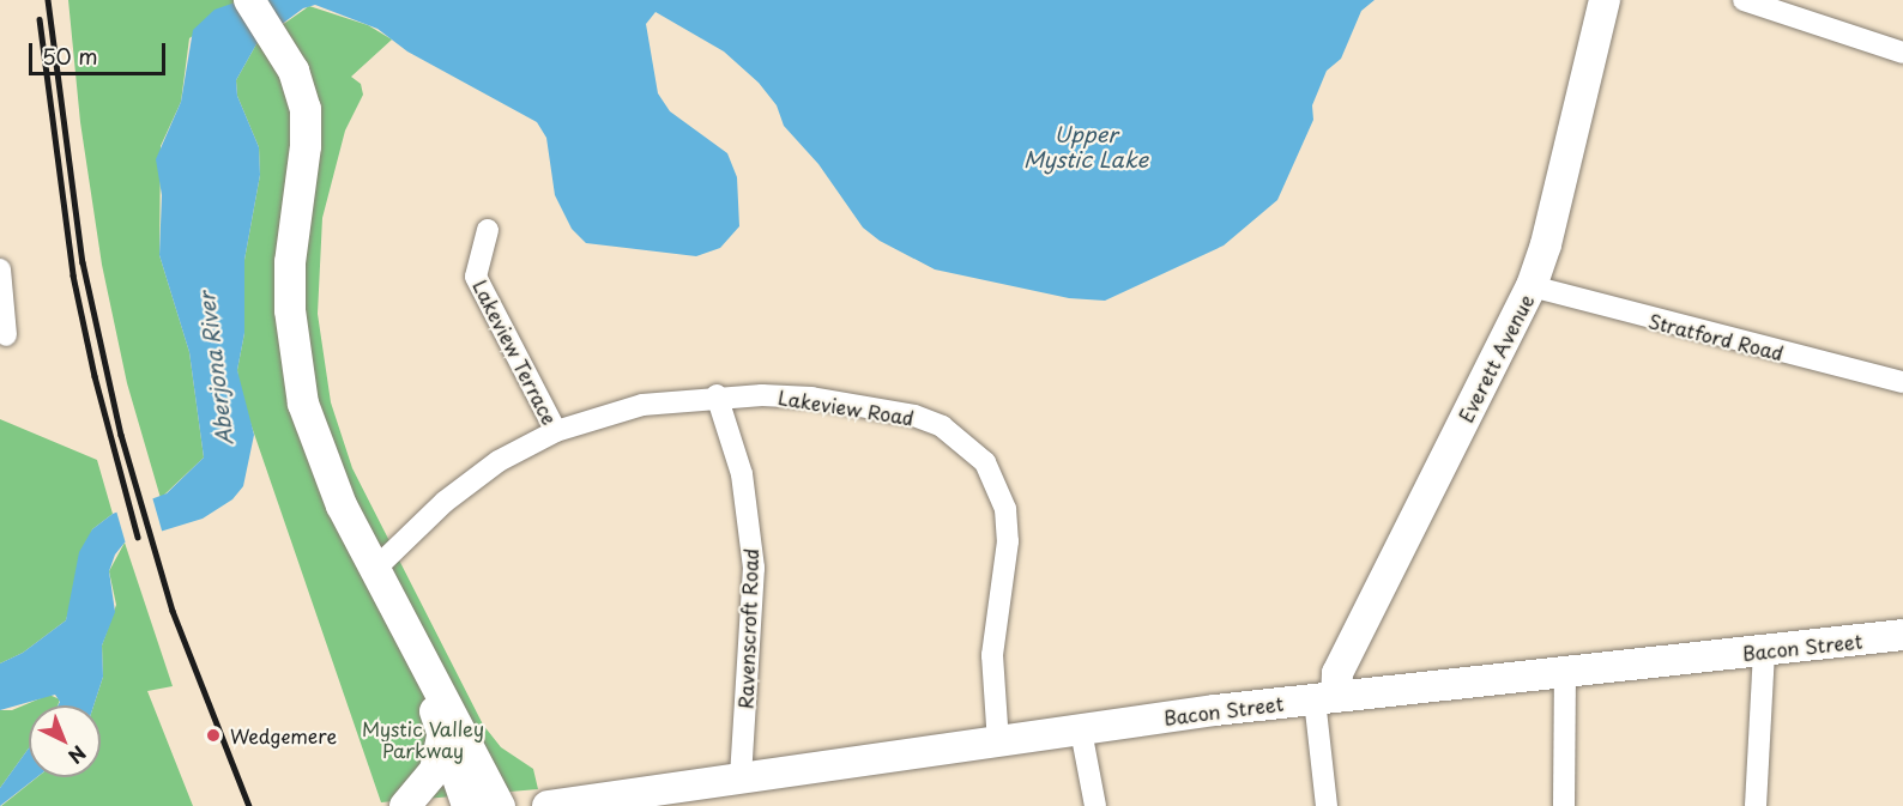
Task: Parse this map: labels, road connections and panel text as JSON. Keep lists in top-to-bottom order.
{
  "streets": {
    "street": [
      "Stratford Road",
      "Lakeview Terrace",
      "Everett Avenue",
      "Lakeview Road",
      "Ravenscroft Road",
      "Bacon Street"
    ]
  },
  "crossings": [
    ["Stratford Road", "Everett Avenue"],
    ["Lakeview Terrace", "Lakeview Road"],
    ["Everett Avenue", "Bacon Street"],
    ["Lakeview Road", "Ravenscroft Road"],
    ["Lakeview Road", "Bacon Street"],
    ["Ravenscroft Road", "Bacon Street"]
  ],
  "water": ["Upper Mystic Lake", "Aberjona River"],
  "parks": ["Mystic Valley Parkway"],
  "places": ["Wedgemere"],
  "scale_bar": "50 m",
  "north": "bottom right"
}
